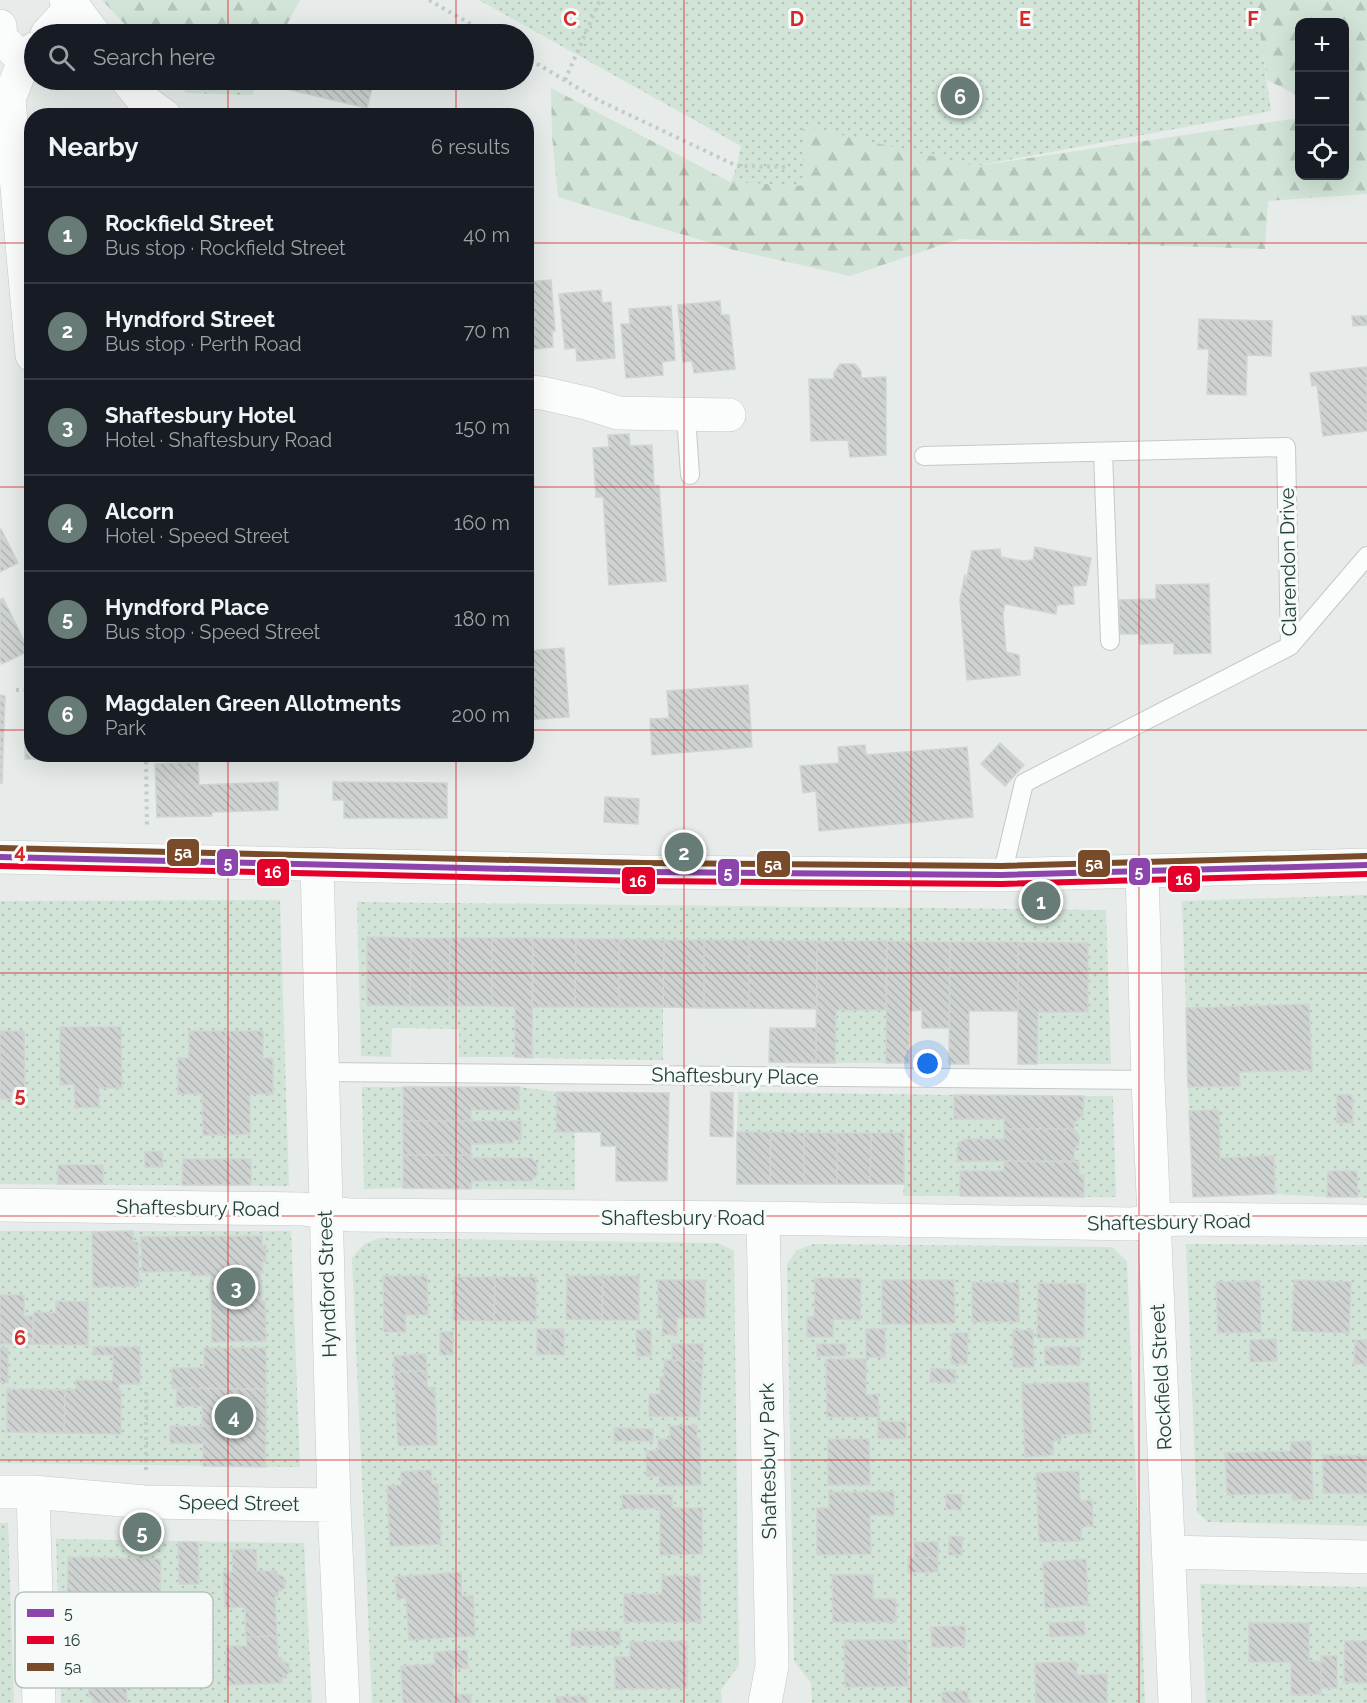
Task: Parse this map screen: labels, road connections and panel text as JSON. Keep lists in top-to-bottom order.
{
  "streets": {
    "street": [
      "Shaftesbury Road",
      "Hyndford Street",
      "Rockfield Street",
      "Shaftesbury Park",
      "Speed Street"
    ],
    "lane": ["Clarendon Drive", "Shaftesbury Place"]
  },
  "crossings": [
    ["Shaftesbury Place", "Hyndford Street"],
    ["Shaftesbury Place", "Rockfield Street"],
    ["Shaftesbury Road", "Hyndford Street"],
    ["Shaftesbury Road", "Rockfield Street"],
    ["Shaftesbury Road", "Shaftesbury Park"],
    ["Hyndford Street", "Speed Street"]
  ],
  "lines": ["transit line 5a", "transit line 5", "transit line 16"],
  "legend": ["5", "16", "5a"],
  "page": {
    "map_buttons": ["+", "−"],
    "search": "Search here",
    "pins": [
      "6",
      "2",
      "1",
      "3",
      "4",
      "5"
    ],
    "heading": ["Nearby", "6 results"],
    "list": [
      {
        "mark": "1",
        "name": "Rockfield Street",
        "note": "Bus stop · Rockfield Street",
        "value": "40 m"
      },
      {
        "mark": "2",
        "name": "Hyndford Street",
        "note": "Bus stop · Perth Road",
        "value": "70 m"
      },
      {
        "mark": "3",
        "name": "Shaftesbury Hotel",
        "note": "Hotel · Shaftesbury Road",
        "value": "150 m"
      },
      {
        "mark": "4",
        "name": "Alcorn",
        "note": "Hotel · Speed Street",
        "value": "160 m"
      },
      {
        "mark": "5",
        "name": "Hyndford Place",
        "note": "Bus stop · Speed Street",
        "value": "180 m"
      },
      {
        "mark": "6",
        "name": "Magdalen Green Allotments",
        "note": "Park",
        "value": "200 m"
      }
    ]
  },
  "grid": {
    "columns": [
      "C",
      "D",
      "E",
      "F"
    ],
    "rows": ["4", "5", "6"]
  }
}
